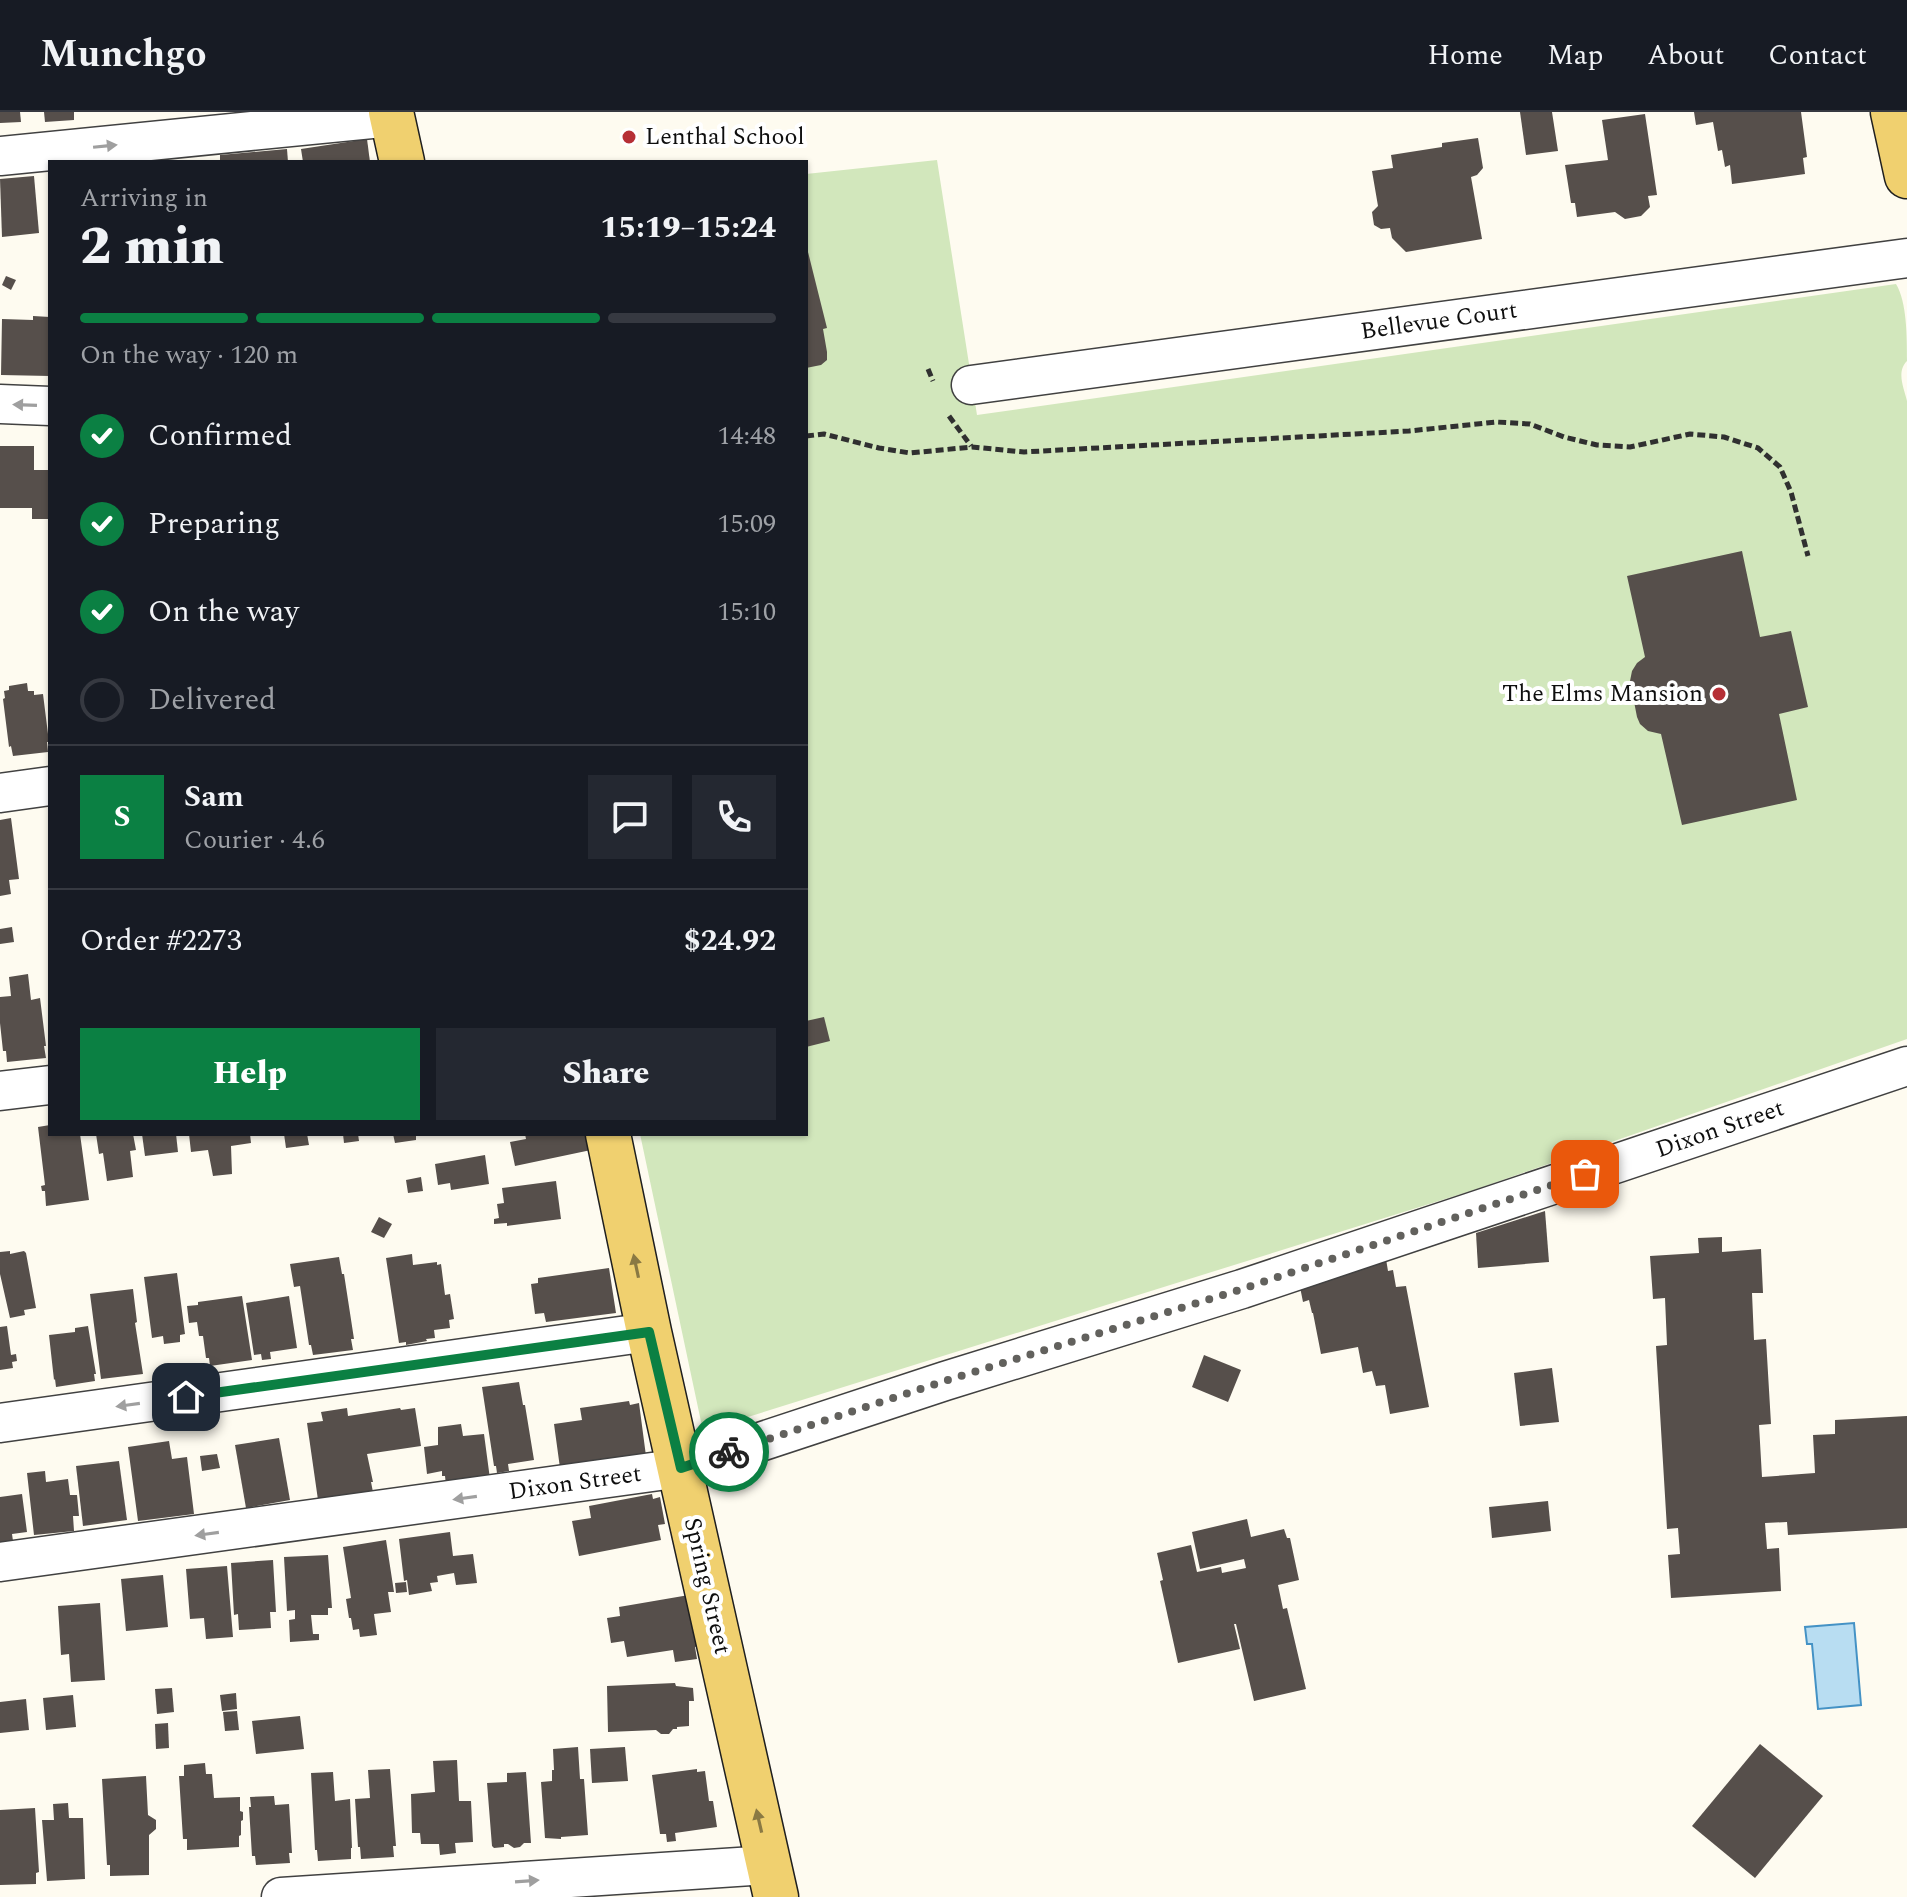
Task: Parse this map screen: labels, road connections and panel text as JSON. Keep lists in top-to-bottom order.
{
  "streets": {
    "main road": ["Spring Street"],
    "street": ["Bellevue Court", "Dixon Street"]
  },
  "crossings": [
    ["Dixon Street", "Spring Street"]
  ],
  "one_way": ["Spring Street"],
  "places": ["Lenthal School", "The Elms Mansion"],
  "page": {
    "header": "Munchgo",
    "nav": [
      "Home",
      "Map",
      "About",
      "Contact"
    ],
    "heading": ["2 min", "Arriving in", "15:19–15:24"],
    "panel": [
      "Sam",
      "Courier · 4.6",
      "Order #2273",
      "$24.92"
    ],
    "bar": "On the way · 120 m",
    "list": [
      ["Confirmed", "14:48"],
      ["Preparing", "15:09"],
      ["On the way", "15:10"],
      "Delivered"
    ],
    "round": "S",
    "buttons": ["Help", "Share"]
  }
}
